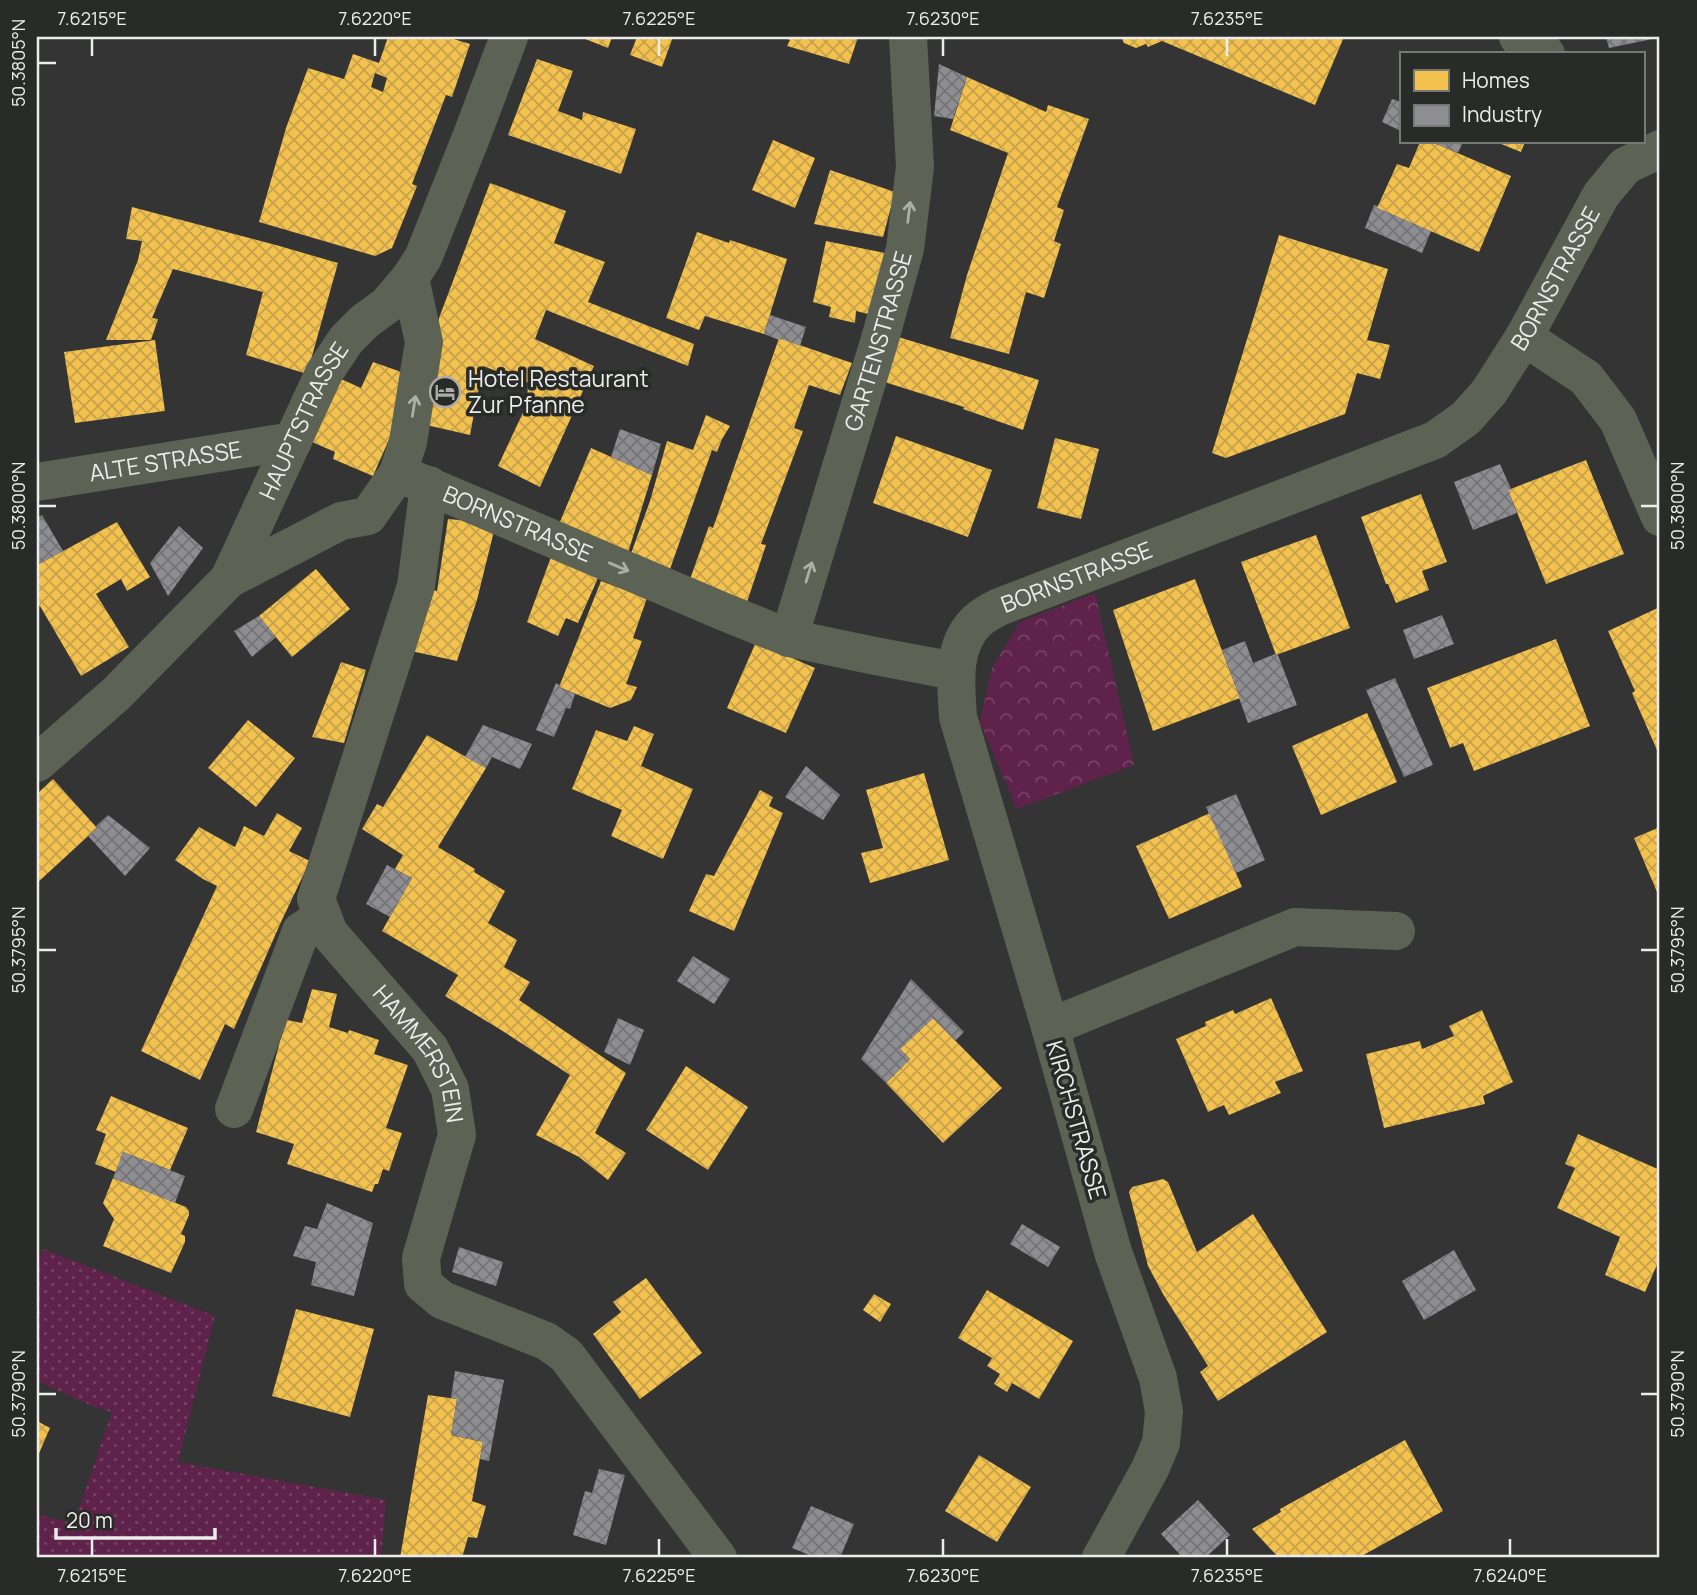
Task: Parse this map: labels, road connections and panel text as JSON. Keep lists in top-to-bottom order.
{
  "streets": {
    "street": [
      "BORNSTRASSE",
      "GARTENSTRASSE",
      "HAUPTSTRASSE",
      "ALTE STRASSE",
      "HAMMERSTEIN",
      "KIRCHSTRASSE"
    ]
  },
  "crossings": [
    ["BORNSTRASSE", "GARTENSTRASSE"],
    ["BORNSTRASSE", "HAMMERSTEIN"],
    ["BORNSTRASSE", "KIRCHSTRASSE"],
    ["HAUPTSTRASSE", "ALTE STRASSE"]
  ],
  "one_way": ["GARTENSTRASSE"],
  "places": {
    "hotel": ["Hotel Restaurant Zur Pfanne"]
  },
  "legend": ["Homes", "Industry"],
  "scale_bar": "20 m",
  "coordinates": [
    "7.6215°E",
    "7.6220°E",
    "7.6225°E",
    "7.6230°E",
    "7.6235°E",
    "50.3805°N",
    "50.3800°N",
    "50.3795°N",
    "50.3790°N",
    "7.6240°E"
  ]
}
